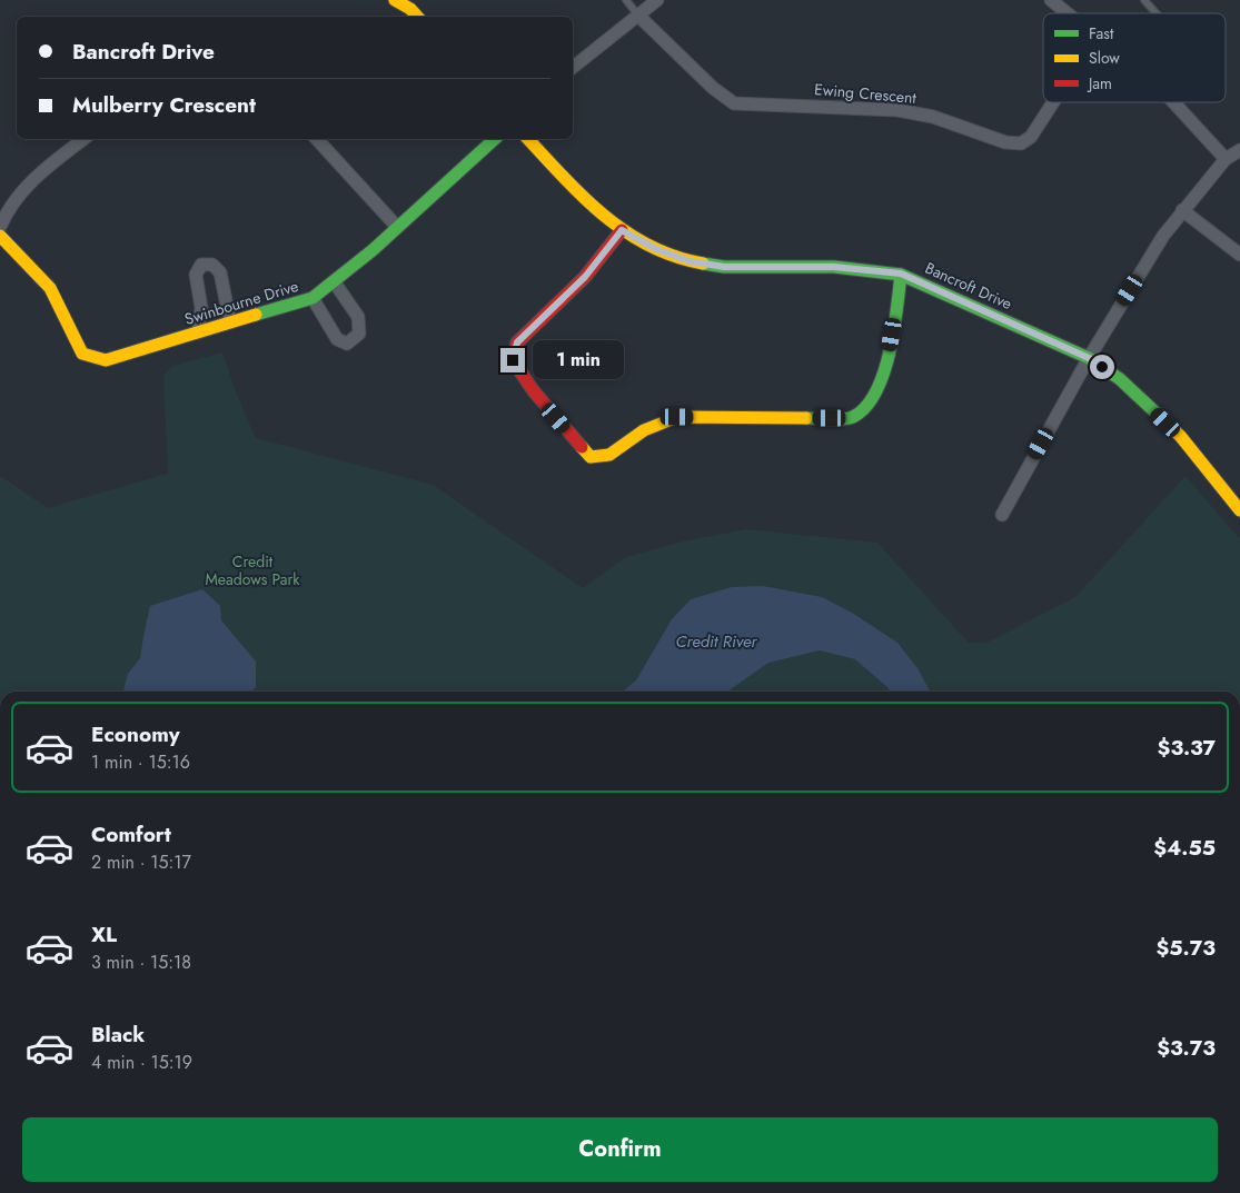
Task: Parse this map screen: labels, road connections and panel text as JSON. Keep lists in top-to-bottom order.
{
  "streets": {
    "street": ["Ewing Crescent", "Bancroft Drive", "Swinbourne Drive"]
  },
  "water": ["Credit River"],
  "parks": ["Credit Meadows Park"],
  "legend": ["Fast", "Slow", "Jam"],
  "page": {
    "banner": ["Bancroft Drive", "Mulberry Crescent"],
    "bubble": "1 min",
    "list": [
      {
        "name": "Economy",
        "note": "1 min · 15:16",
        "value": "$3.37"
      },
      {
        "name": "Comfort",
        "note": "2 min · 15:17",
        "value": "$4.55"
      },
      {
        "name": "XL",
        "note": "3 min · 15:18",
        "value": "$5.73"
      },
      {
        "name": "Black",
        "note": "4 min · 15:19",
        "value": "$3.73"
      }
    ],
    "buttons": "Confirm"
  }
}
